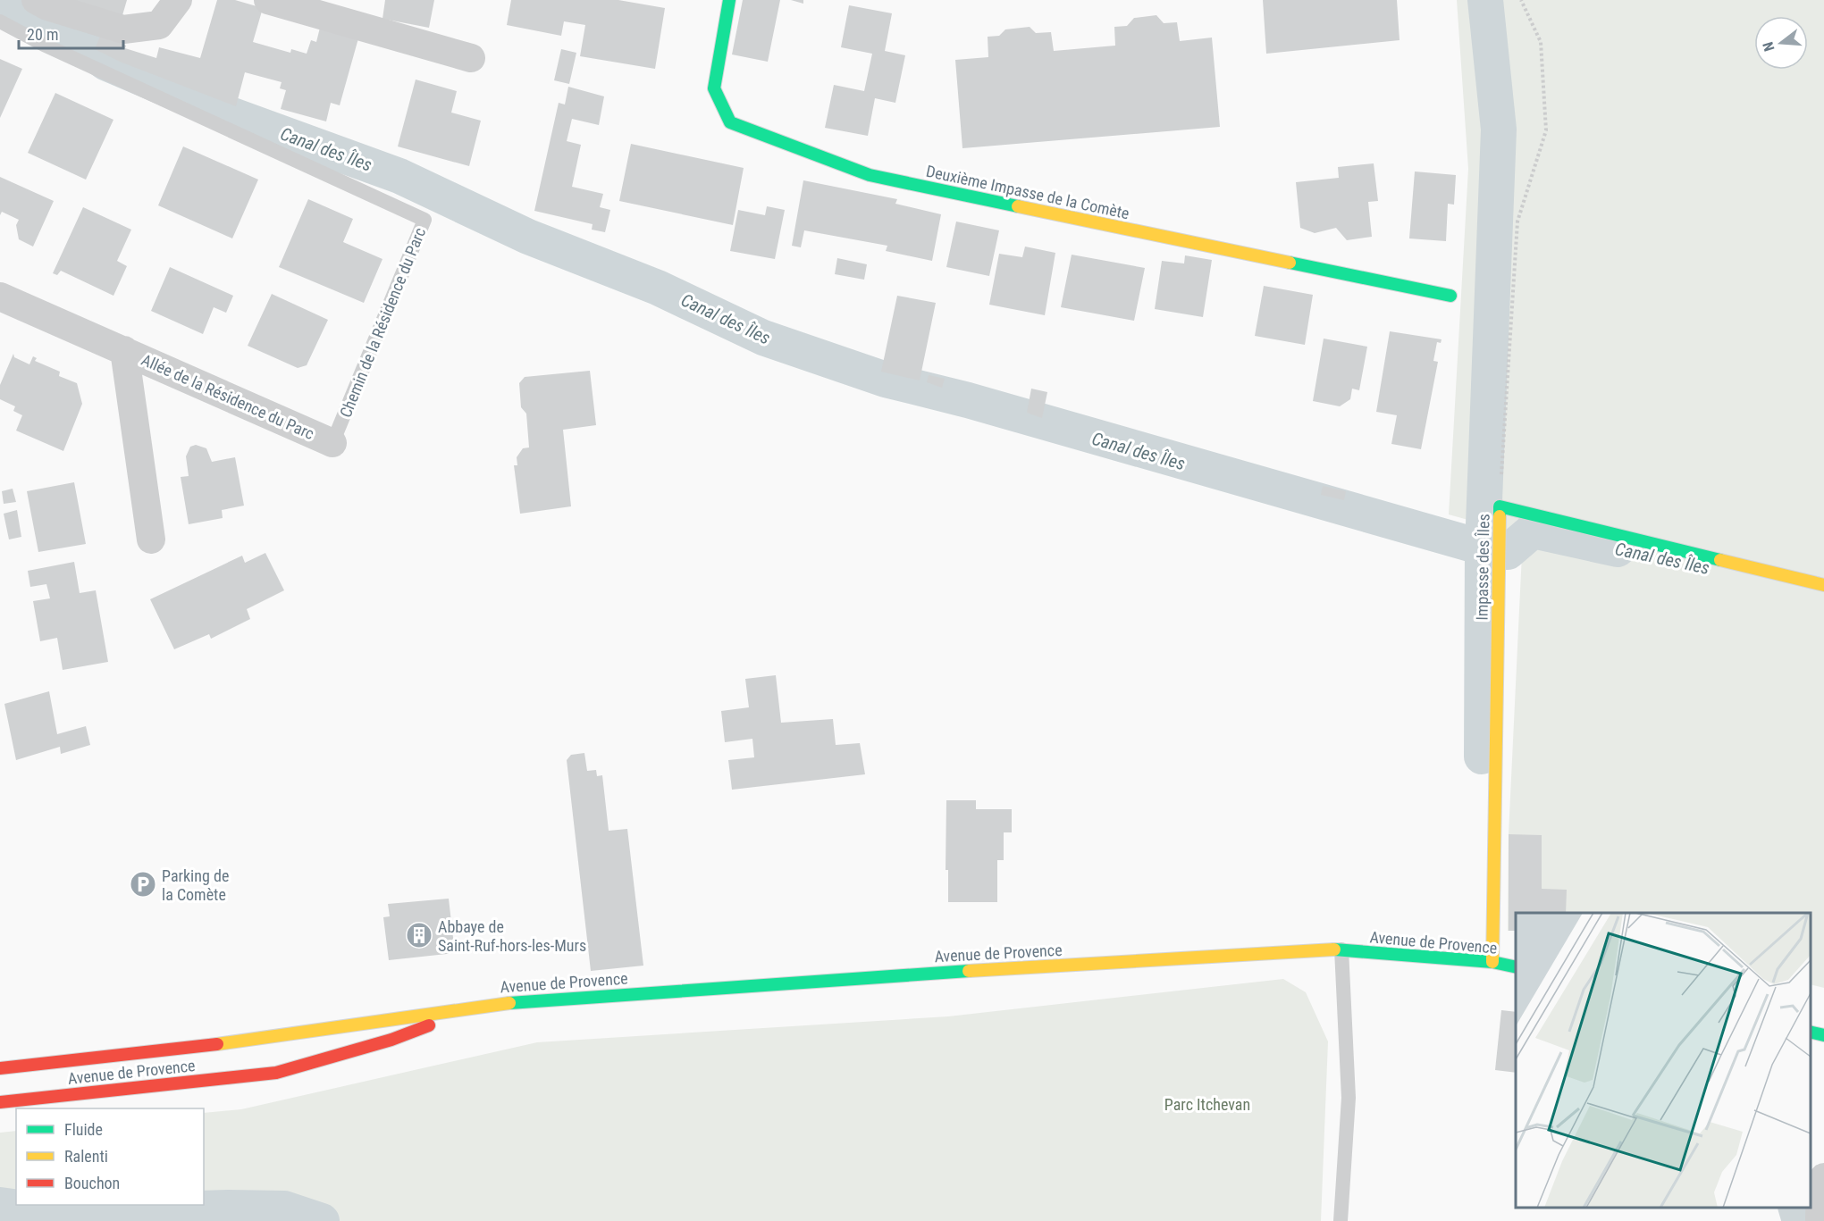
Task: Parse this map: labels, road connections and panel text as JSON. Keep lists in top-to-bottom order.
{
  "streets": {
    "main road": ["Deuxième Impasse de la Comète", "Impasse des Îles", "Avenue de Provence"],
    "street": ["Allée de la Résidence du Parc"],
    "lane": ["Chemin de la Résidence du Parc"]
  },
  "crossings": [
    ["Chemin de la Résidence du Parc", "Allée de la Résidence du Parc"],
    ["Impasse des Îles", "Avenue de Provence"]
  ],
  "water": ["Canal des Îles"],
  "parks": ["Parc Itchevan"],
  "places": {
    "parking": ["Parking de la Comète"],
    "building": ["Abbaye de Saint-Ruf-hors-les-Murs"]
  },
  "legend": ["Fluide", "Ralenti", "Bouchon"],
  "scale_bar": "20 m",
  "north": "left"
}
